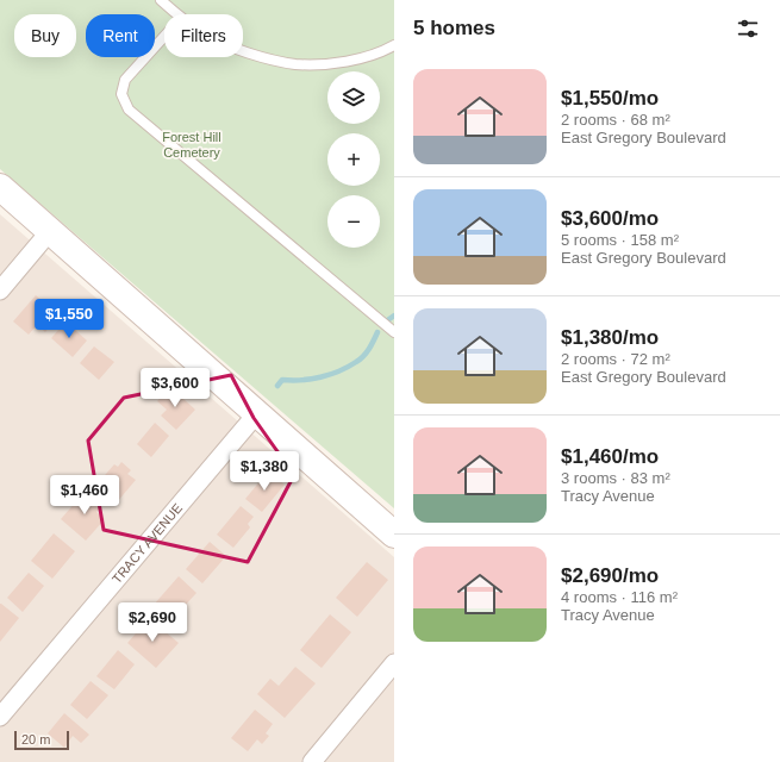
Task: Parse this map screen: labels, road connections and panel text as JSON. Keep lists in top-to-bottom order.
{
  "streets": {
    "street": ["TRACY AVENUE"]
  },
  "parks": ["Forest Hill Cemetery"],
  "scale_bar": "20 m",
  "page": {
    "heading": "5 homes",
    "chip": ["Buy", "Rent", "Filters"],
    "list": [
      {
        "name": "$1,550/mo",
        "note": "2 rooms · 68 m² · East Gregory Boulevard"
      },
      {
        "name": "$3,600/mo",
        "note": "5 rooms · 158 m² · East Gregory Boulevard"
      },
      {
        "name": "$1,380/mo",
        "note": "2 rooms · 72 m² · East Gregory Boulevard"
      },
      {
        "name": "$1,460/mo",
        "note": "3 rooms · 83 m² · Tracy Avenue"
      },
      {
        "name": "$2,690/mo",
        "note": "4 rooms · 116 m² · Tracy Avenue"
      }
    ],
    "map_buttons": ["+", "−"],
    "price": [
      "$1,550",
      "$3,600",
      "$1,380",
      "$1,460",
      "$2,690"
    ],
    "scale": "20 m"
  }
}
